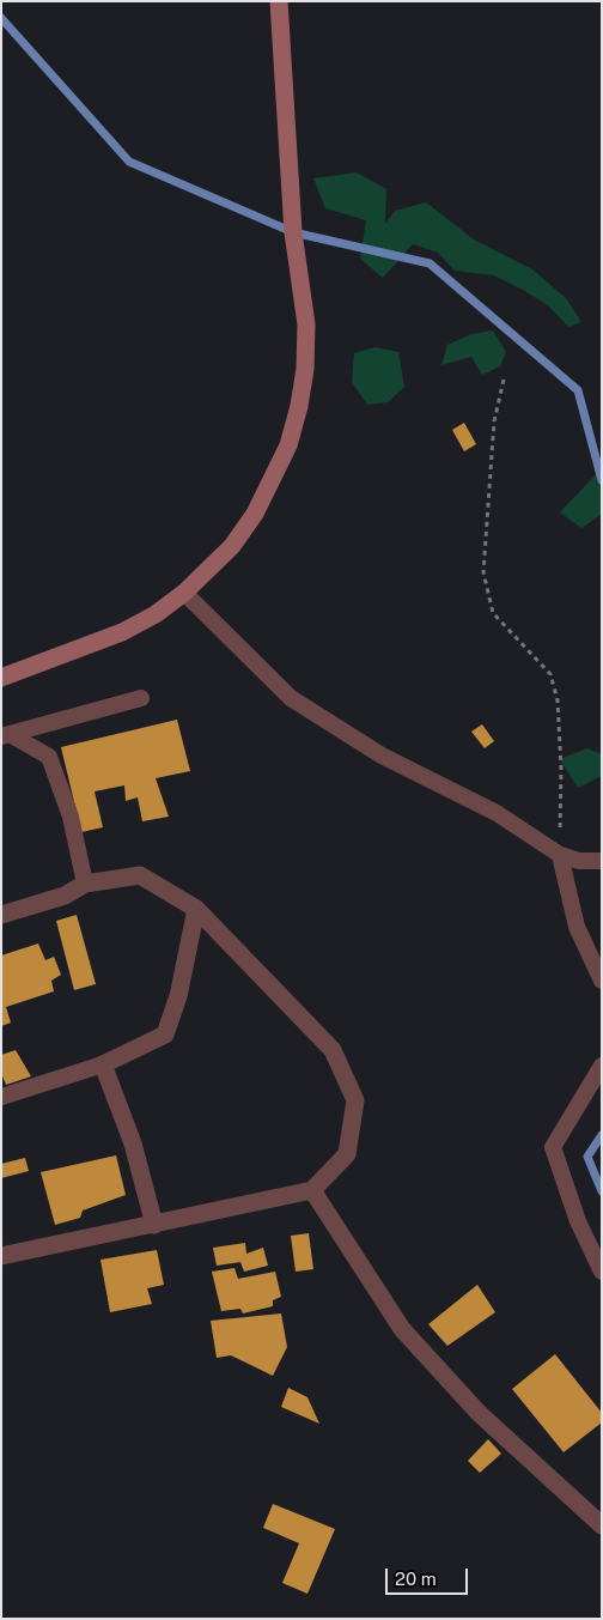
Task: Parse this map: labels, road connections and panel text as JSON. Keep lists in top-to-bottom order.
{
  "scale_bar": "20 m"
}
